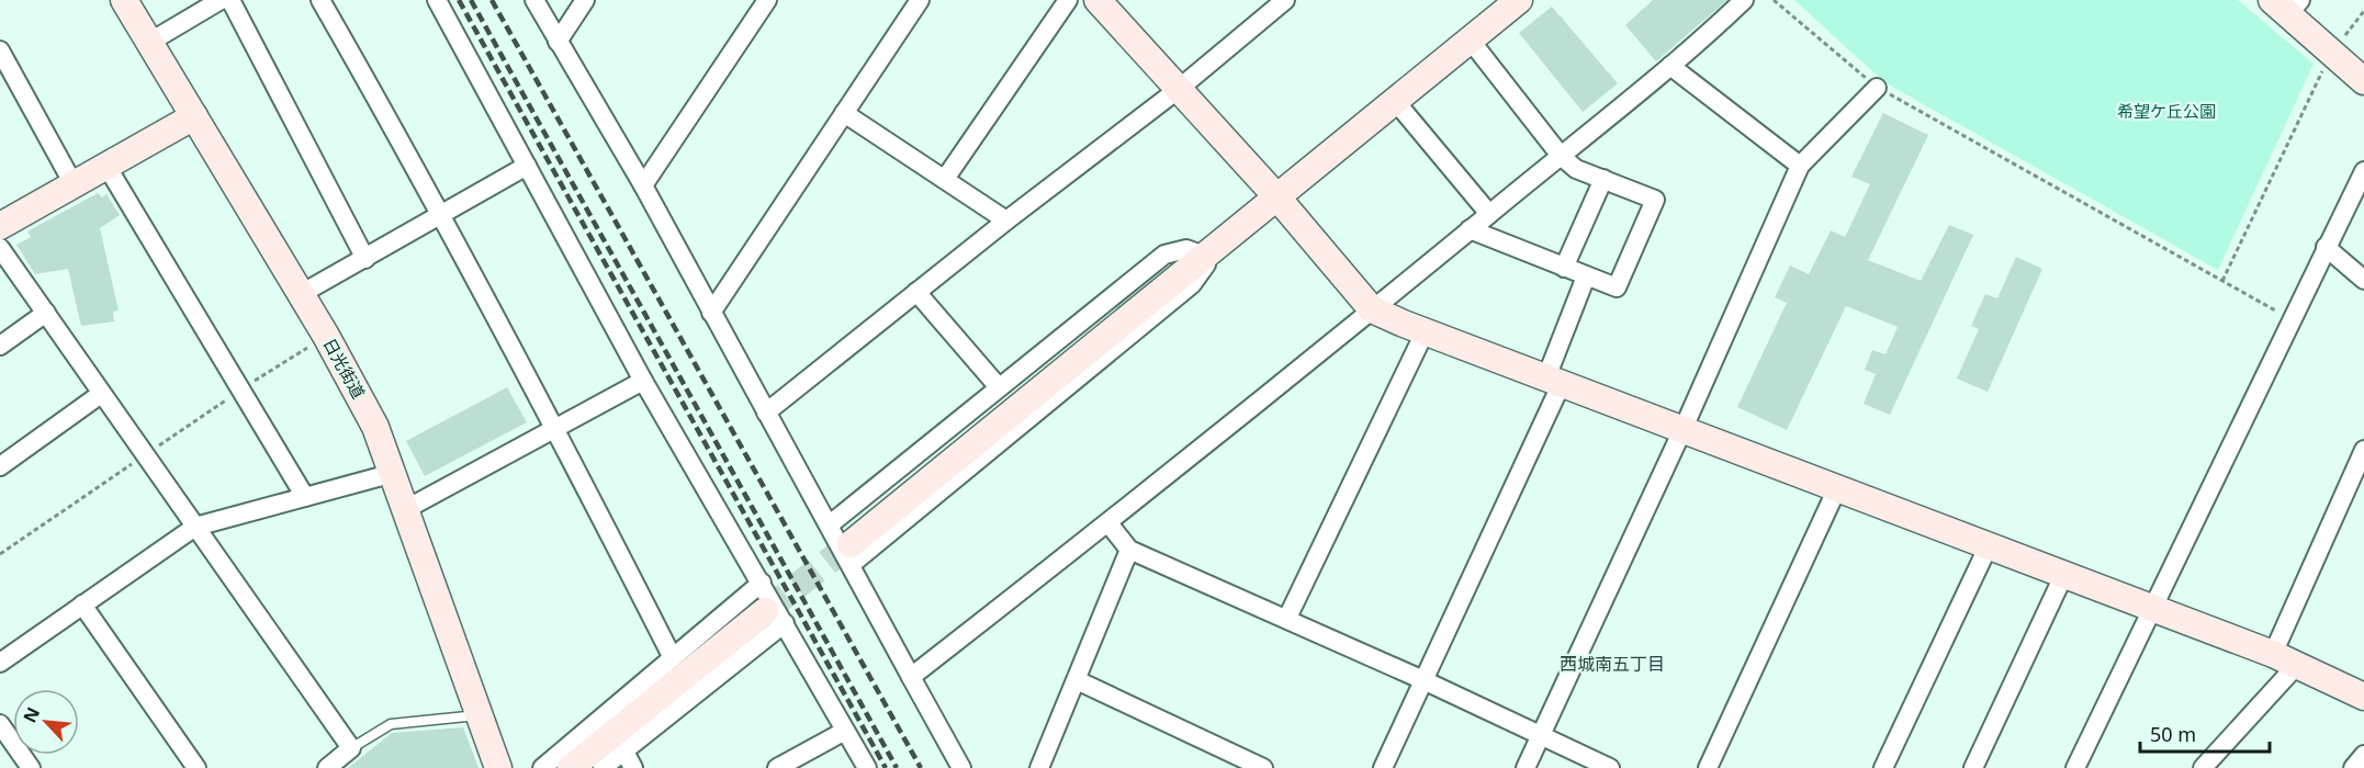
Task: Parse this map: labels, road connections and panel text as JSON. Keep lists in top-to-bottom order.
{
  "streets": {
    "street": ["日光街道"]
  },
  "districts": ["西城南五丁目"],
  "parks": ["希望ケ丘公園"],
  "scale_bar": "50 m",
  "north": "top left"
}
